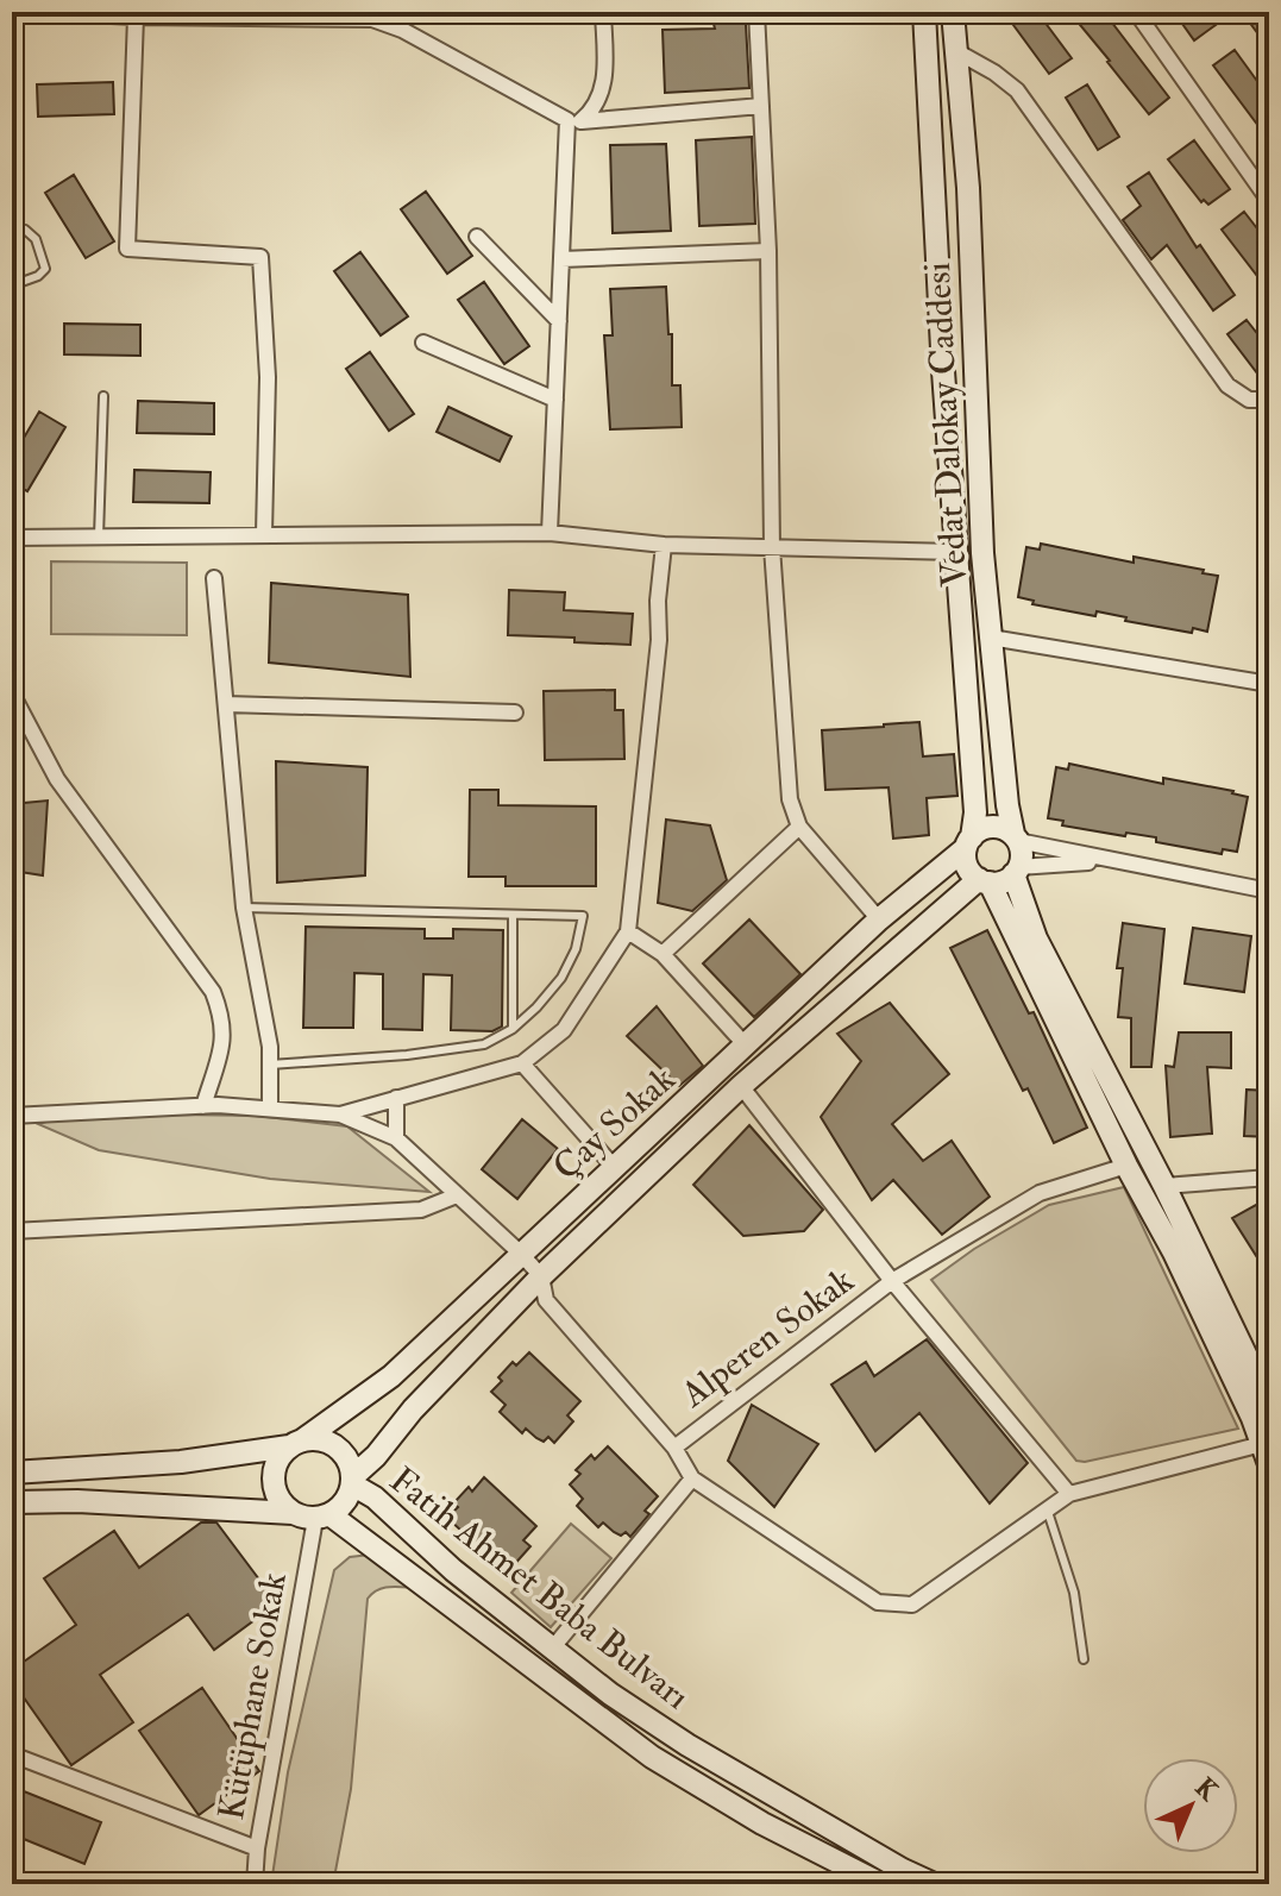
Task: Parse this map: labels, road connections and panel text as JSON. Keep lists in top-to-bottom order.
{
  "streets": {
    "main road": ["Vedat Dalokay Caddesi", "Çay Sokak", "Fatih Ahmet Baba Bulvarı"],
    "street": ["Alperen Sokak", "Kütüphane Sokak"]
  },
  "crossings": [
    ["Vedat Dalokay Caddesi", "Çay Sokak"],
    ["Çay Sokak", "Fatih Ahmet Baba Bulvarı"],
    ["Çay Sokak", "Kütüphane Sokak"],
    ["Fatih Ahmet Baba Bulvarı", "Kütüphane Sokak"]
  ],
  "north": "top right"
}
